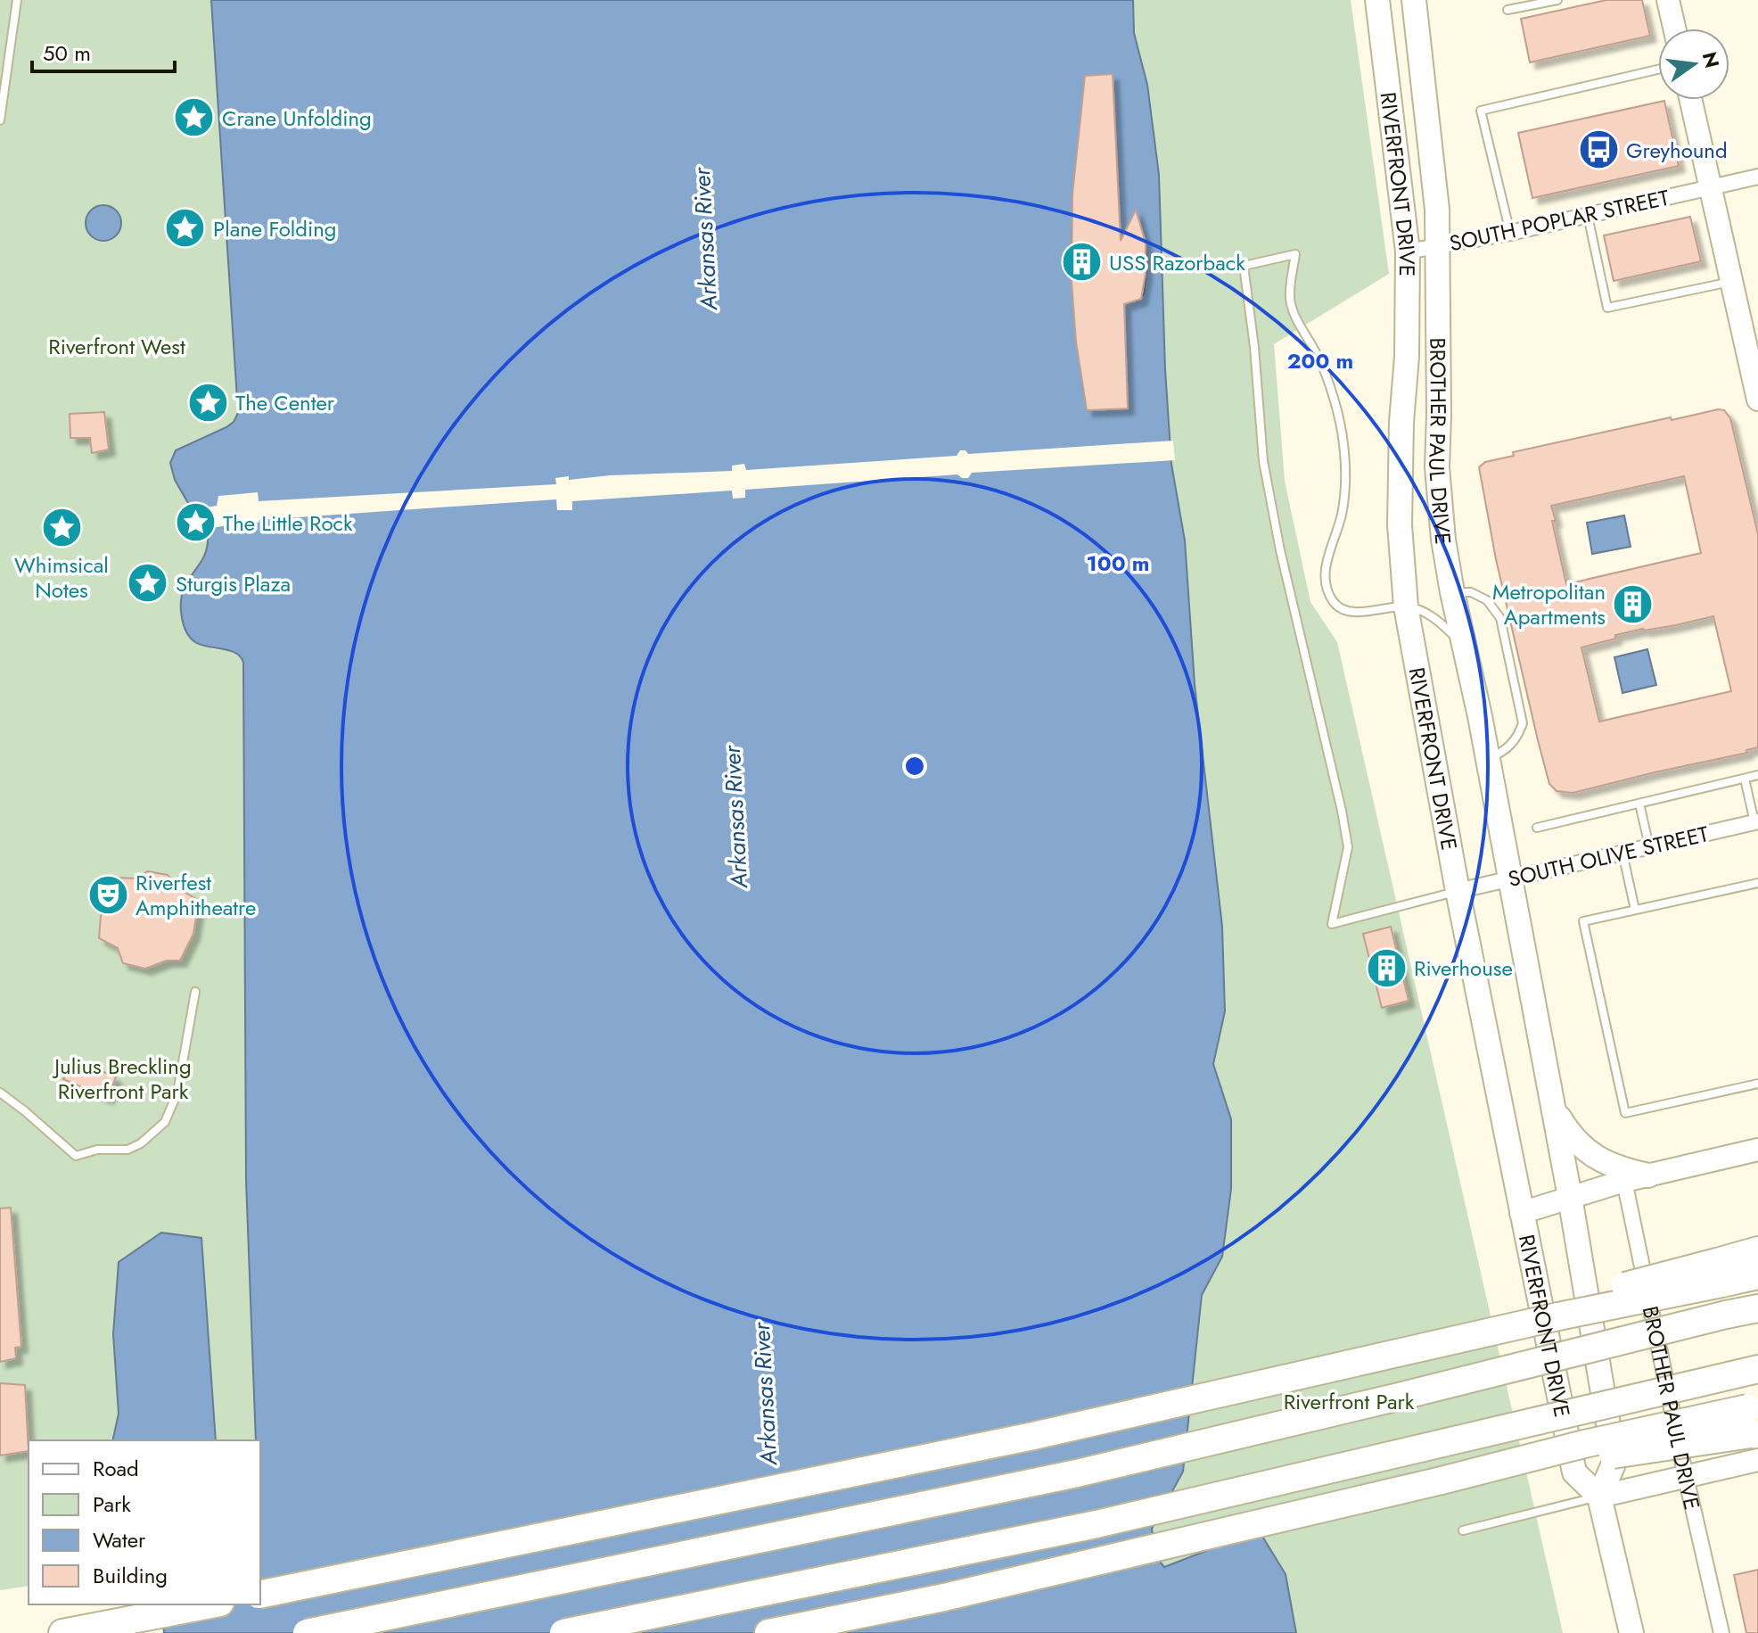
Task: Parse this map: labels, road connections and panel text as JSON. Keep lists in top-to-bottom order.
{
  "streets": {
    "main road": ["RIVERFRONT DRIVE", "BROTHER PAUL DRIVE"],
    "street": ["SOUTH POPLAR STREET", "SOUTH OLIVE STREET"]
  },
  "crossings": [
    ["RIVERFRONT DRIVE", "SOUTH POPLAR STREET"],
    ["RIVERFRONT DRIVE", "BROTHER PAUL DRIVE"],
    ["RIVERFRONT DRIVE", "SOUTH OLIVE STREET"],
    ["SOUTH POPLAR STREET", "BROTHER PAUL DRIVE"],
    ["BROTHER PAUL DRIVE", "SOUTH OLIVE STREET"]
  ],
  "water": ["Arkansas River"],
  "parks": ["Riverfront West", "Julius Breckling Riverfront Park", "Riverfront Park"],
  "places": {
    "place": [
      "Crane Unfolding",
      "Plane Folding",
      "The Center",
      "The Little Rock",
      "Whimsical Notes",
      "Sturgis Plaza"
    ],
    "bus stop": ["Greyhound"],
    "building": ["USS Razorback", "Metropolitan Apartments", "Riverhouse"],
    "theatre": ["Riverfest Amphitheatre"]
  },
  "legend": [
    "Road",
    "Park",
    "Water",
    "Building"
  ],
  "scale_bar": "50 m",
  "north": "right",
  "rings": ["200 m", "100 m"]
}
